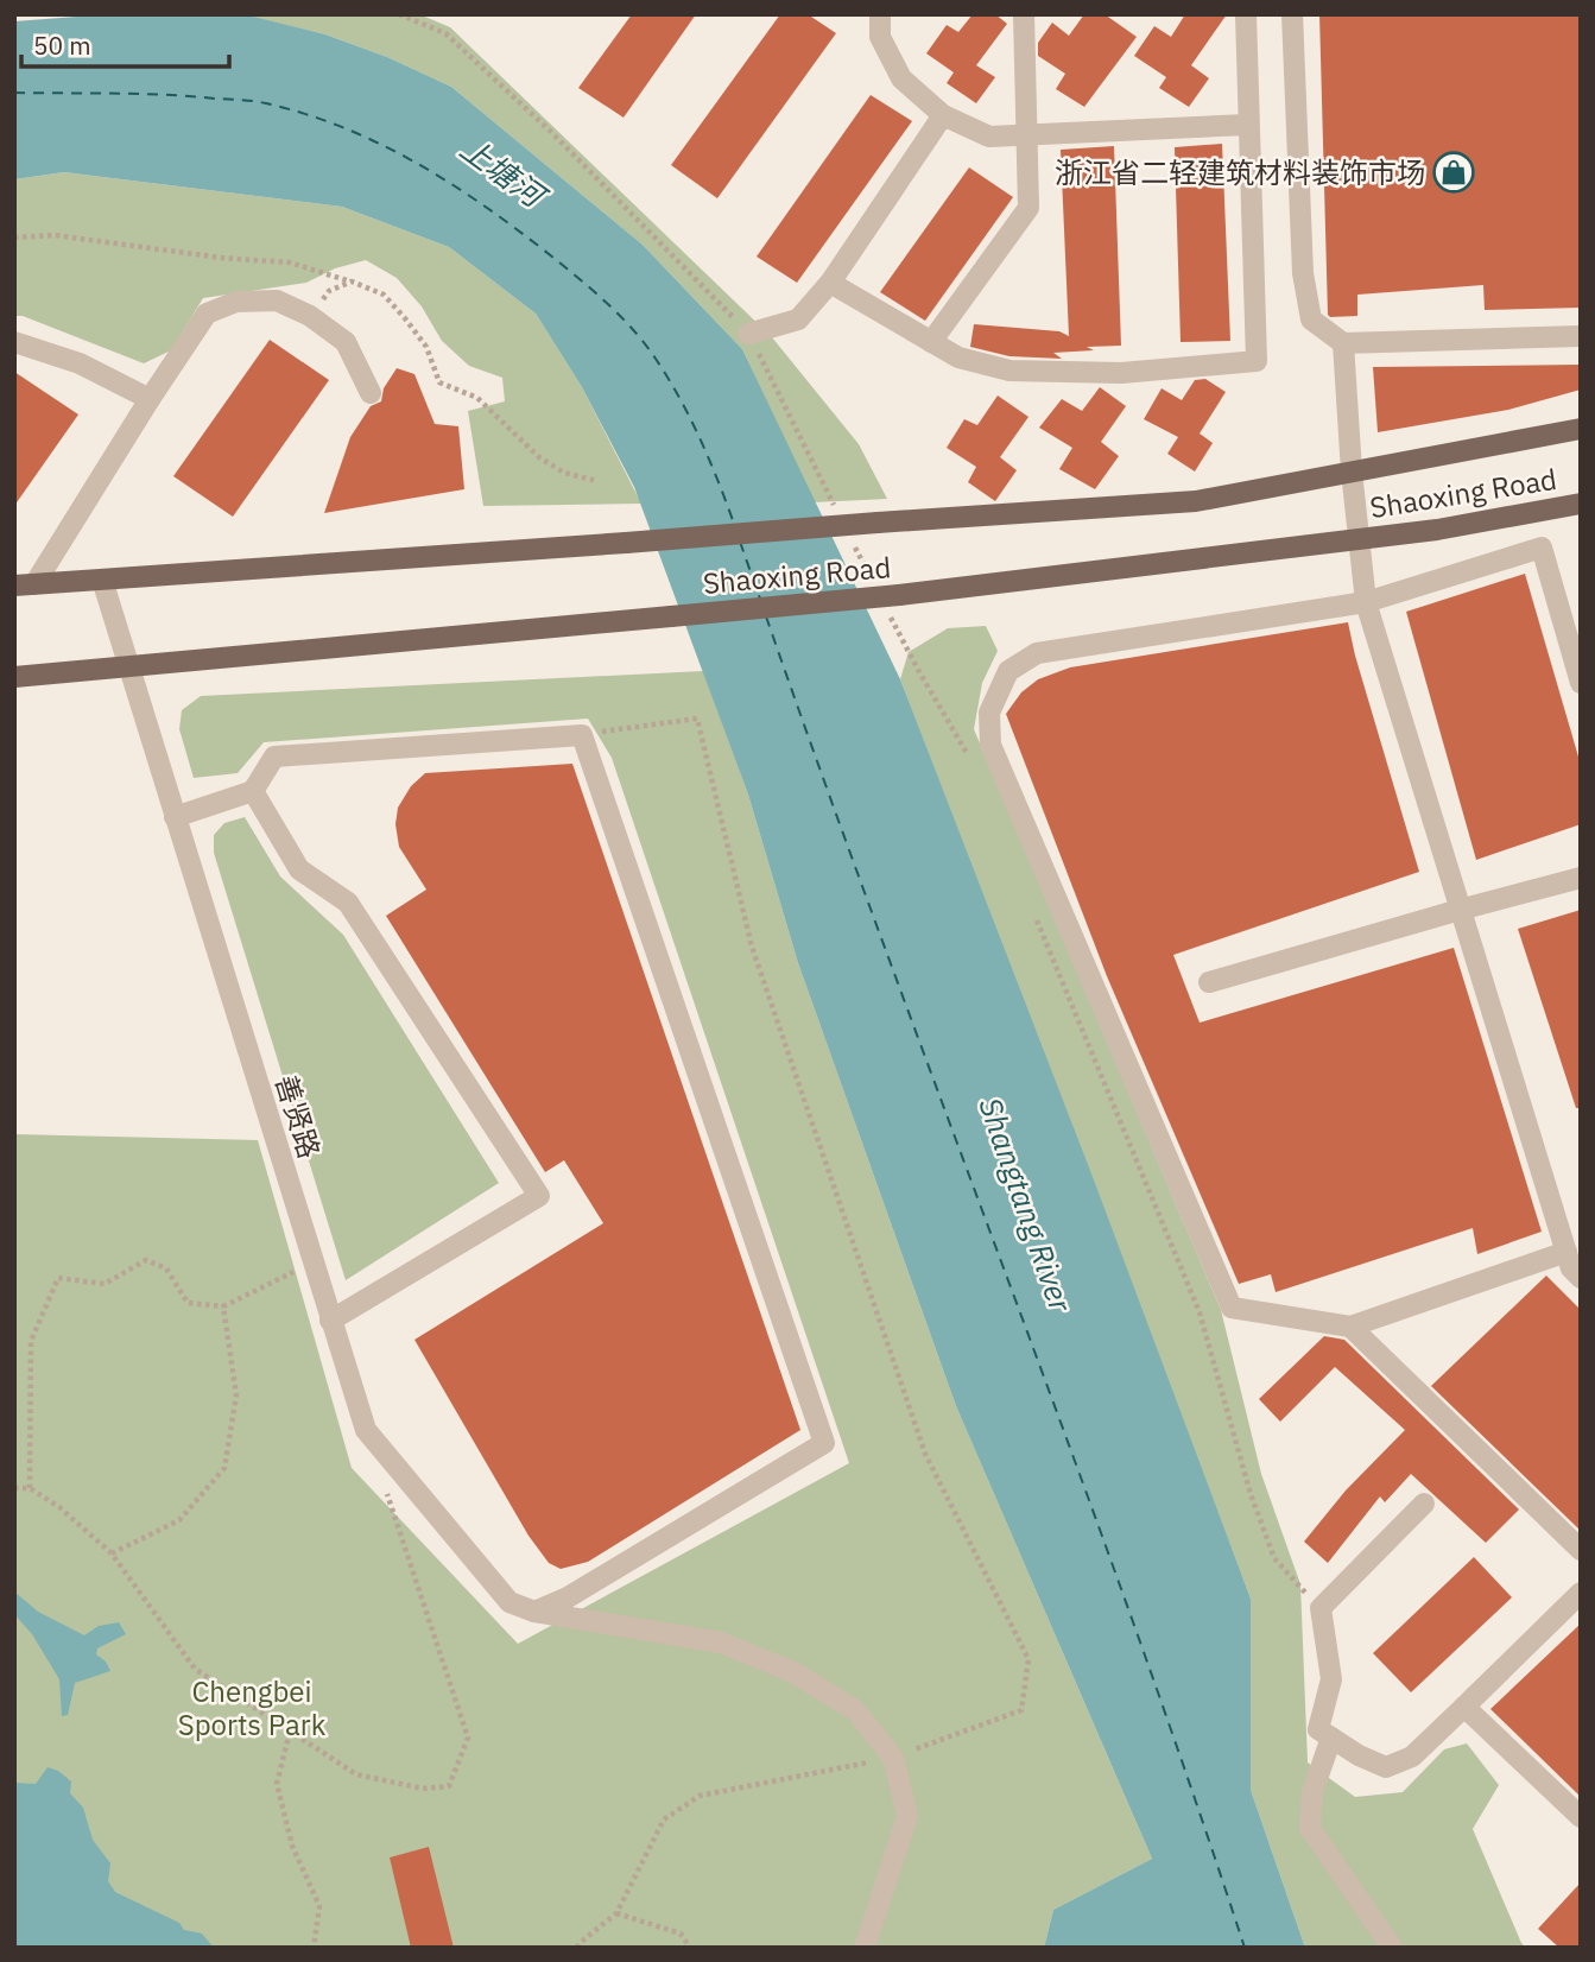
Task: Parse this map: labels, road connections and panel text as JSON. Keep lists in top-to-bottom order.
{
  "streets": {
    "main road": ["Shaoxing Road"],
    "street": ["善贤路"]
  },
  "crossings": [
    ["Shaoxing Road", "善贤路"]
  ],
  "water": ["上塘河", "Shangtang River"],
  "parks": ["Chengbei Sports Park"],
  "places": {
    "shop": ["浙江省二轻建筑材料装饰市场"]
  },
  "scale_bar": "50 m"
}
